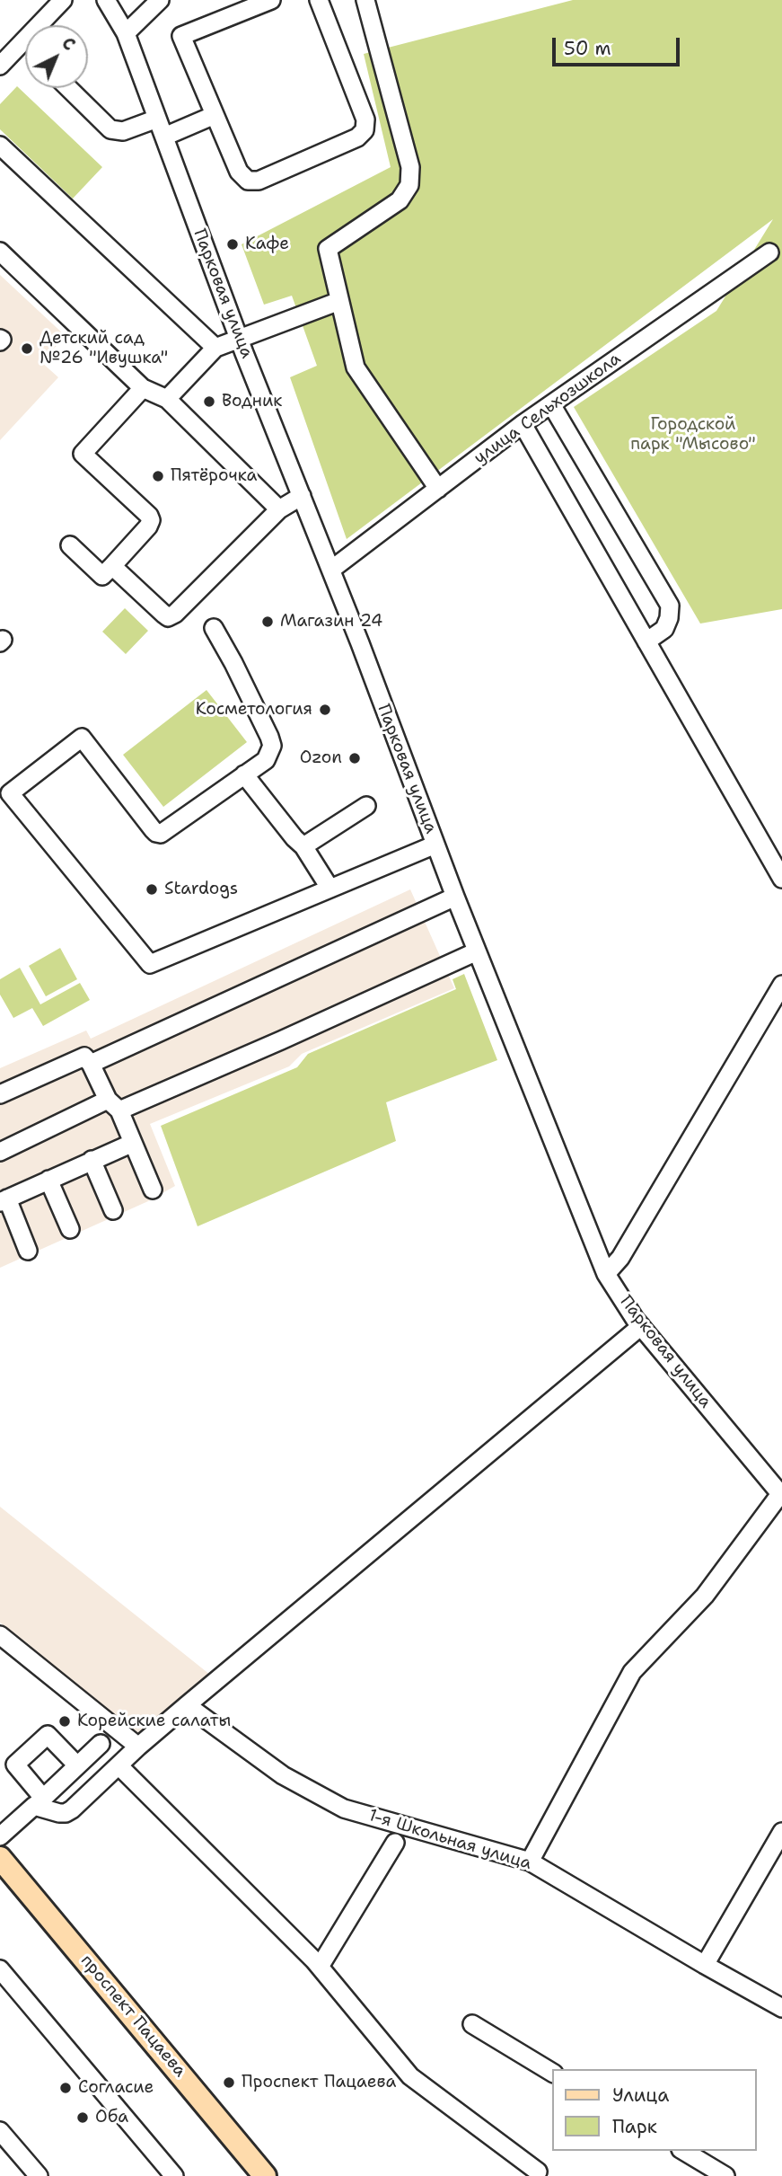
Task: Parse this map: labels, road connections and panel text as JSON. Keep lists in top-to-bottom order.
{
  "streets": {
    "main road": ["проспект Пацаева"],
    "street": ["Парковая улица", "улица Сельхозшкола", "1-я Школьная улица"]
  },
  "crossings": [
    ["Парковая улица", "улица Сельхозшкола"]
  ],
  "parks": ["Городской парк \"Мысово\""],
  "places": [
    "Кафе",
    "Детский сад №26 \"Ивушка\"",
    "Водник",
    "Пятёрочка",
    "Магазин 24",
    "Косметология",
    "Ozon",
    "Stardogs",
    "Корейские салаты",
    "Проспект Пацаева",
    "Согласие",
    "Оба"
  ],
  "legend": ["Улица", "Парк"],
  "scale_bar": "50 m",
  "north": "top right"
}
